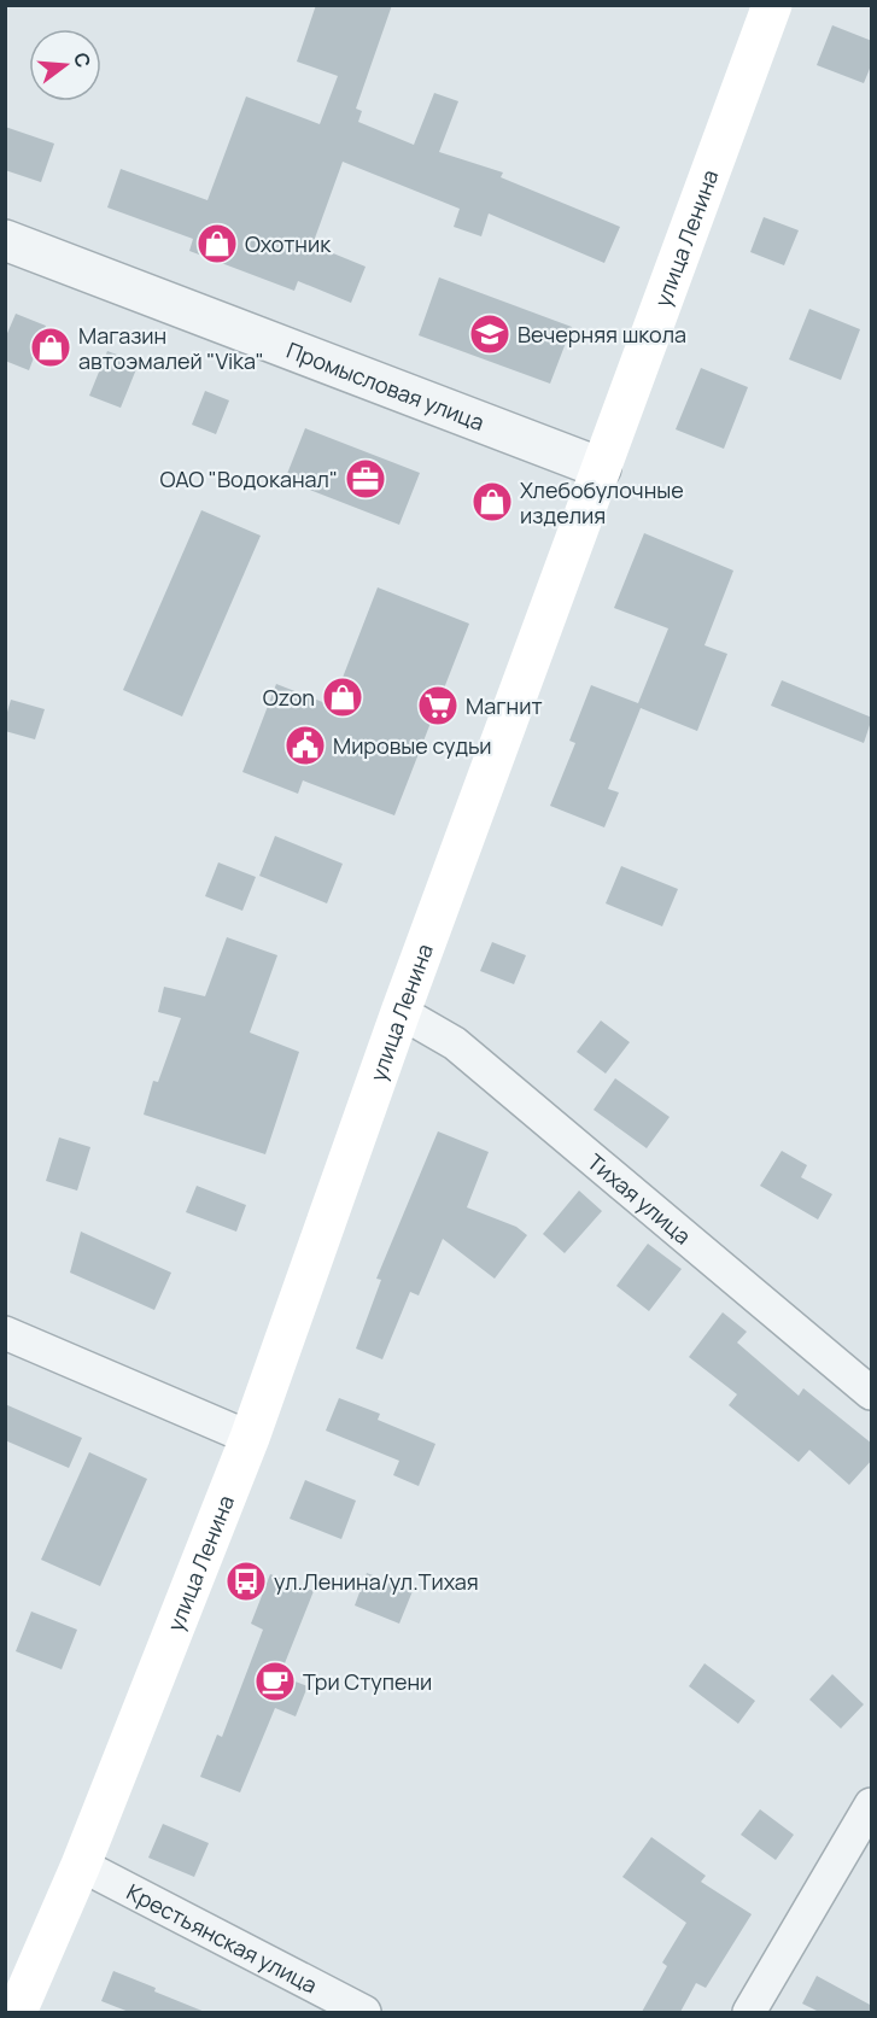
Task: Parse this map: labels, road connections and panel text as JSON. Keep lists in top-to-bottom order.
{
  "streets": {
    "main road": ["улица Ленина"],
    "street": ["Промысловая улица", "Тихая улица", "Крестьянская улица"]
  },
  "crossings": [
    ["улица Ленина", "Промысловая улица"],
    ["улица Ленина", "Тихая улица"],
    ["улица Ленина", "Крестьянская улица"]
  ],
  "places": {
    "shop": [
      "Охотник",
      "Магазин автоэмалей \"Vika\"",
      "Хлебобулочные изделия",
      "Ozon"
    ],
    "school or university": ["Вечерняя школа"],
    "office": ["ОАО \"Водоканал\""],
    "supermarket": ["Магнит"],
    "public building": ["Мировые судьи"],
    "bus stop": ["ул.Ленина/ул.Тихая"],
    "cafe": ["Три Ступени"]
  },
  "north": "right"
}
